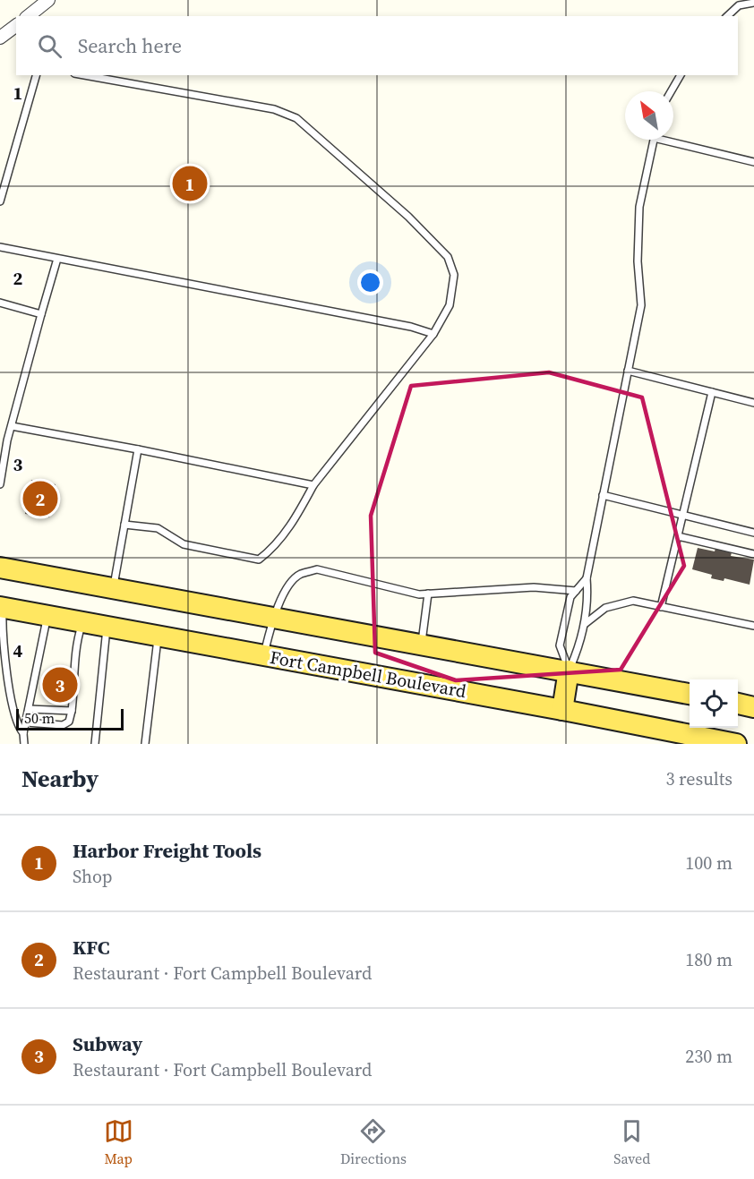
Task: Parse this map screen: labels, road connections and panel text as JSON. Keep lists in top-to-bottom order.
{
  "streets": {
    "main road": ["Fort Campbell Boulevard"]
  },
  "scale_bar": "50 m",
  "north": "top left",
  "page": {
    "search": "Search here",
    "pins": ["1", "2", "3"],
    "scale": "50 m",
    "heading": ["Nearby", "3 results"],
    "list": [
      {
        "mark": "1",
        "name": "Harbor Freight Tools",
        "note": "Shop",
        "value": "100 m"
      },
      {
        "mark": "2",
        "name": "KFC",
        "note": "Restaurant · Fort Campbell Boulevard",
        "value": "180 m"
      },
      {
        "mark": "3",
        "name": "Subway",
        "note": "Restaurant · Fort Campbell Boulevard",
        "value": "230 m"
      }
    ],
    "nav": ["Map", "Directions", "Saved"]
  },
  "grid": {
    "rows": [
      "1",
      "2",
      "3",
      "4"
    ]
  }
}
